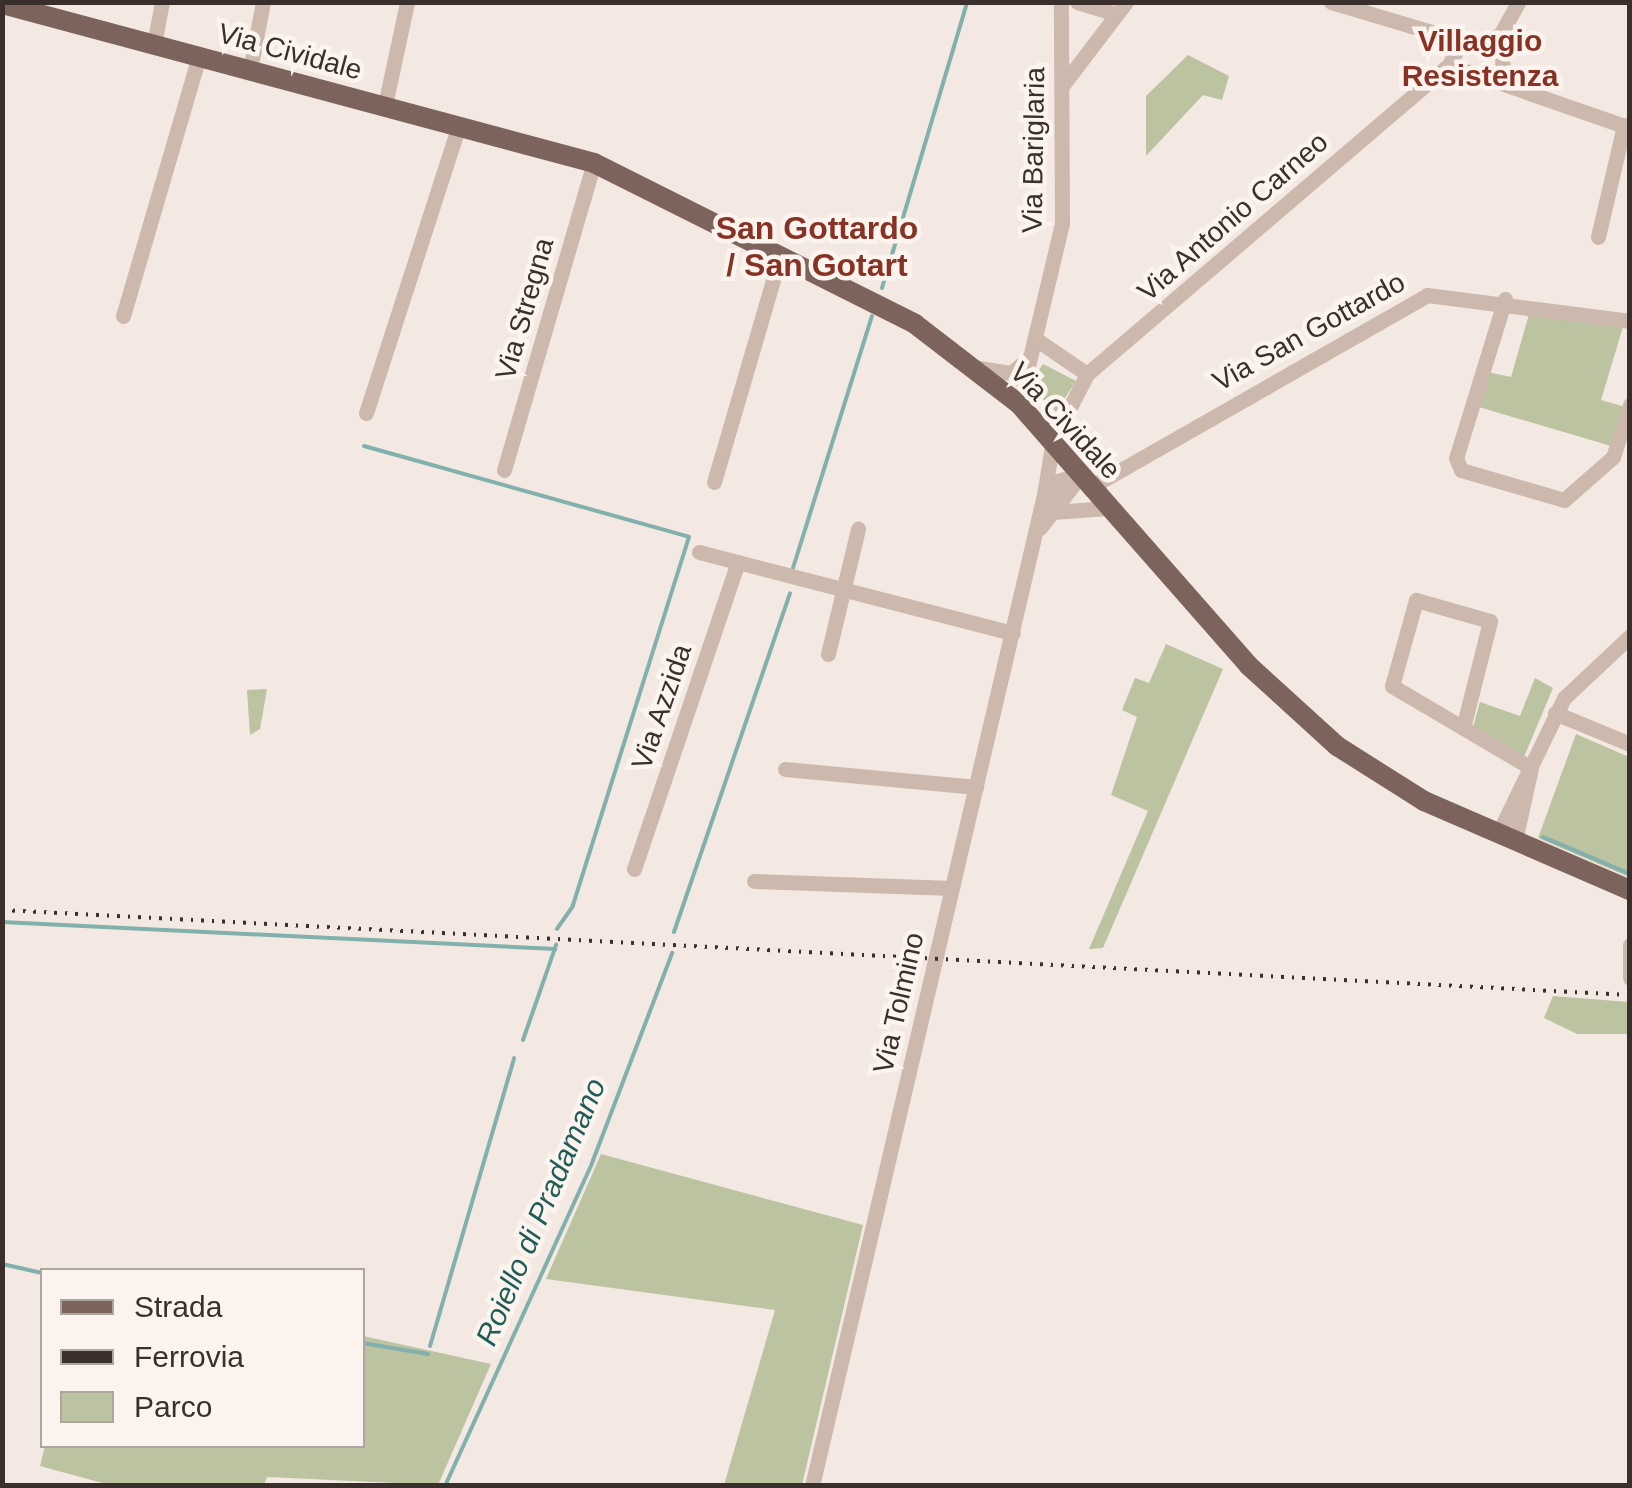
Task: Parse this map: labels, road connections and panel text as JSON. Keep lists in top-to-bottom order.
{
  "streets": {
    "main road": ["Via Cividale"],
    "street": [
      "Via Bariglaria",
      "Via Antonio Carneo",
      "Via Stregna",
      "Via San Gottardo",
      "Via Azzida",
      "Via Tolmino"
    ]
  },
  "crossings": [
    ["Via Cividale", "Via Bariglaria"],
    ["Via Cividale", "Via Antonio Carneo"],
    ["Via Cividale", "Via Stregna"],
    ["Via Cividale", "Via San Gottardo"],
    ["Via Cividale", "Via Tolmino"],
    ["Via Antonio Carneo", "Via Tolmino"],
    ["Via San Gottardo", "Via Tolmino"]
  ],
  "districts": ["Villaggio Resistenza", "San Gottardo / San Gotart"],
  "water": ["Roiello di Pradamano"],
  "legend": ["Strada", "Ferrovia", "Parco"]
}
